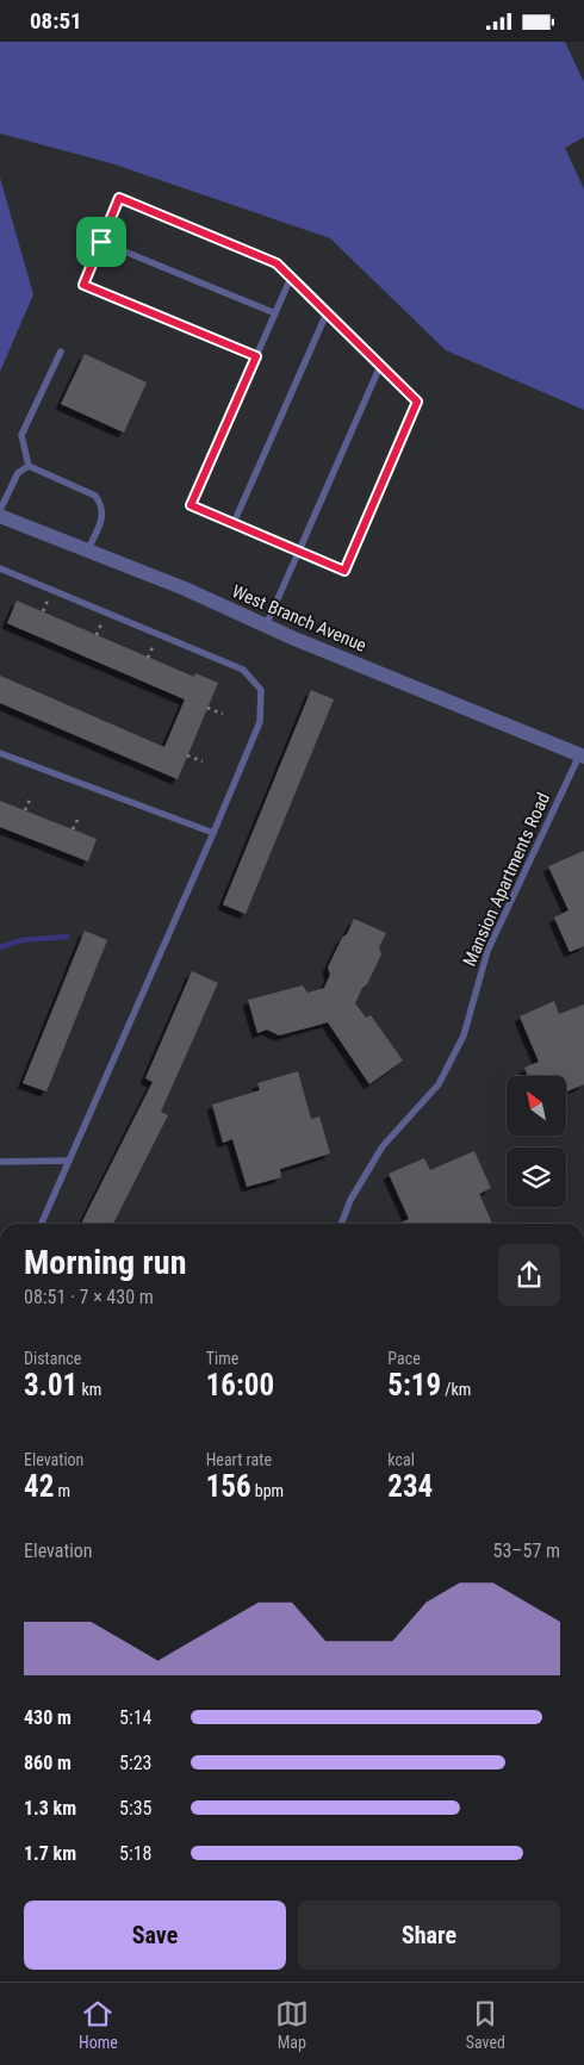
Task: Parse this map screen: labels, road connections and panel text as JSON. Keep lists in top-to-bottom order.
{
  "streets": {
    "street": ["West Branch Avenue"],
    "lane": ["Mansion Apartments Road"]
  },
  "crossings": [
    ["West Branch Avenue", "Mansion Apartments Road"]
  ],
  "north": "top left",
  "page": {
    "status": "08:51",
    "heading": ["Morning run", "08:51 · 7 × 430 m"],
    "stats": [
      ["Distance", "3.01 km"],
      ["Time", "16:00"],
      ["Pace", "5:19 /km"],
      ["Elevation", "42 m"],
      ["Heart rate", "156 bpm"],
      ["kcal", "234"]
    ],
    "chart": ["Elevation", "53–57 m"],
    "list": [
      {
        "name": "430 m",
        "note": "5:14"
      },
      {
        "name": "860 m",
        "note": "5:23"
      },
      {
        "name": "1.3 km",
        "note": "5:35"
      },
      {
        "name": "1.7 km",
        "note": "5:18"
      }
    ],
    "buttons": ["Save", "Share"],
    "tabs": ["Home", "Map", "Saved"]
  }
}
